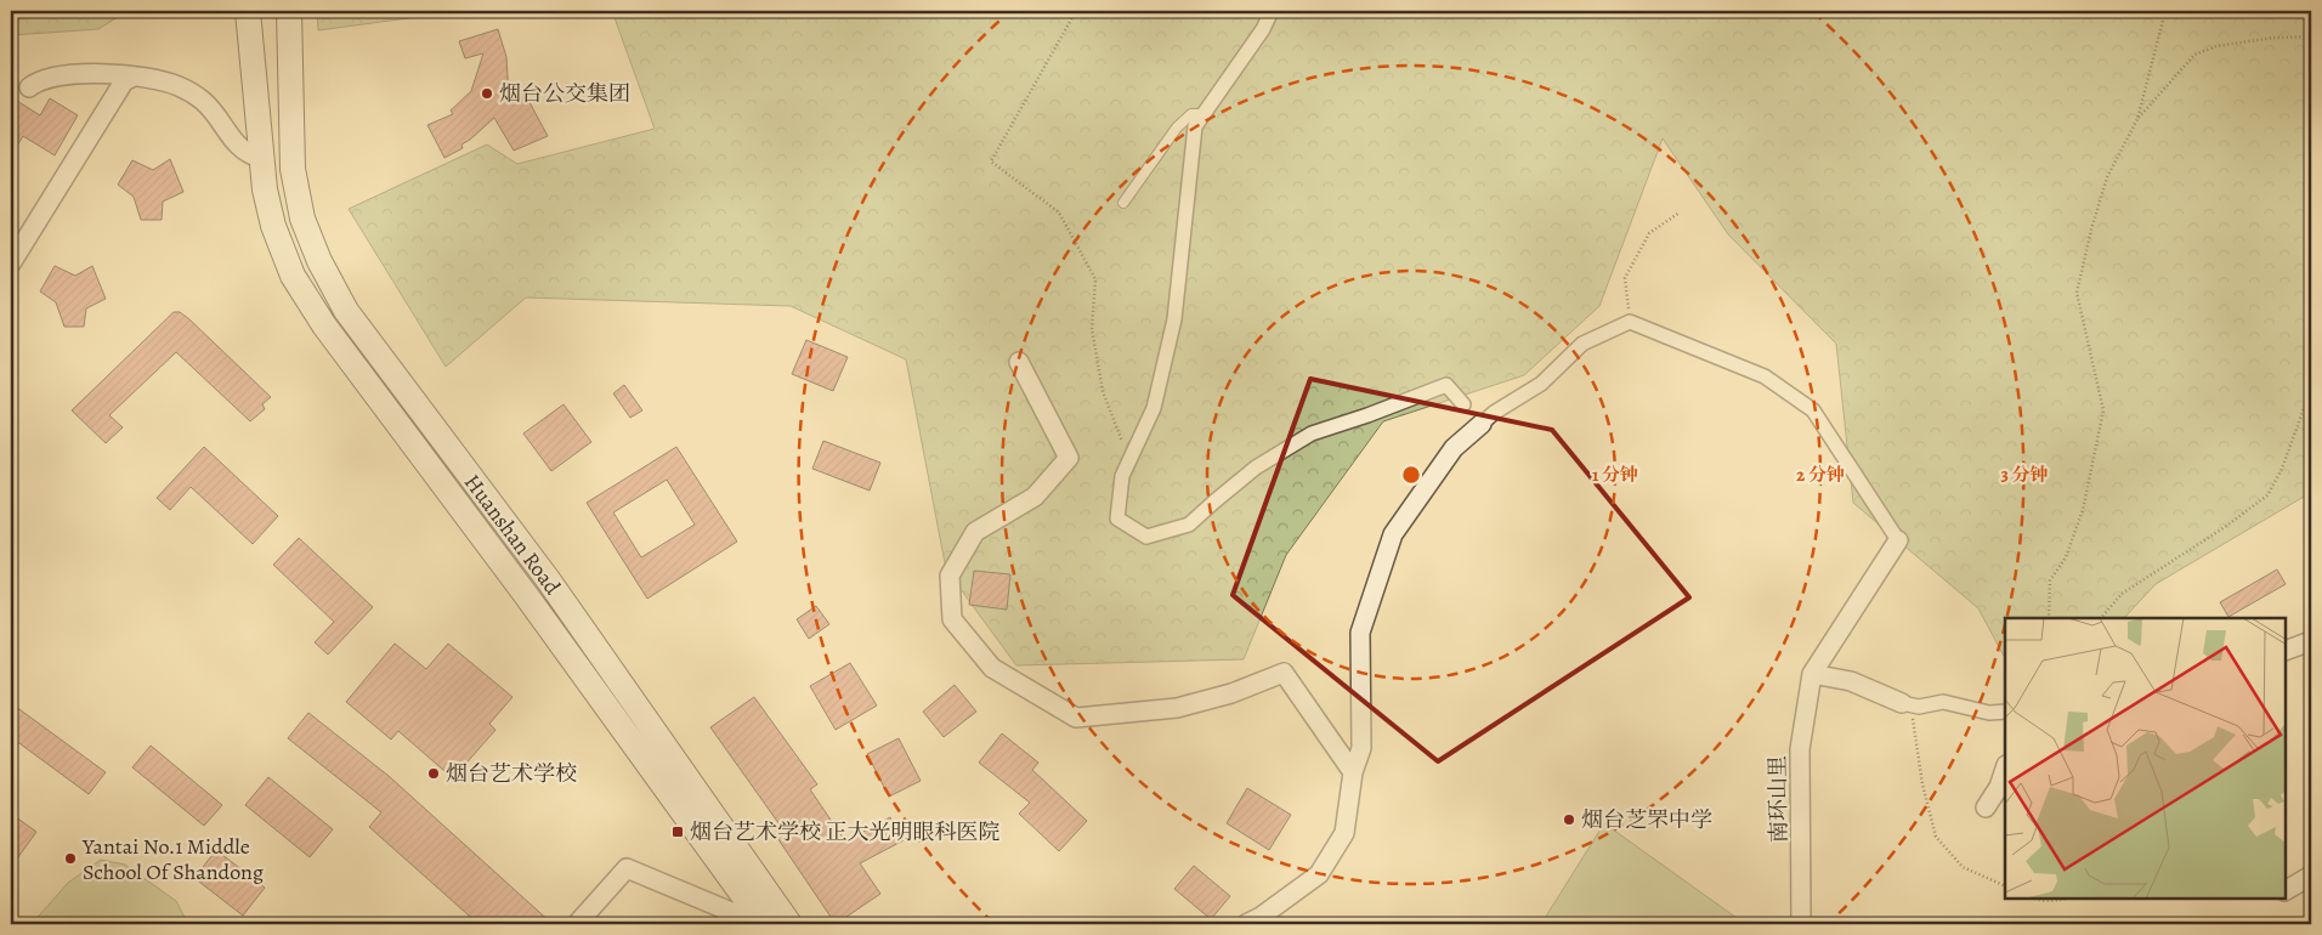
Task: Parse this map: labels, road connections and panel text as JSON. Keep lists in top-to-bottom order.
{
  "streets": {
    "main road": ["Huanshan Road"],
    "street": ["南环山里"]
  },
  "places": {
    "other": [
      "烟台公交集团",
      "烟台艺术学校",
      "烟台芝罘中学",
      "Yantai No.1 Middle School Of Shandong"
    ],
    "transit": ["烟台艺术学校 正大光明眼科医院"]
  },
  "rings": ["1 分钟", "2 分钟", "3 分钟"]
}
